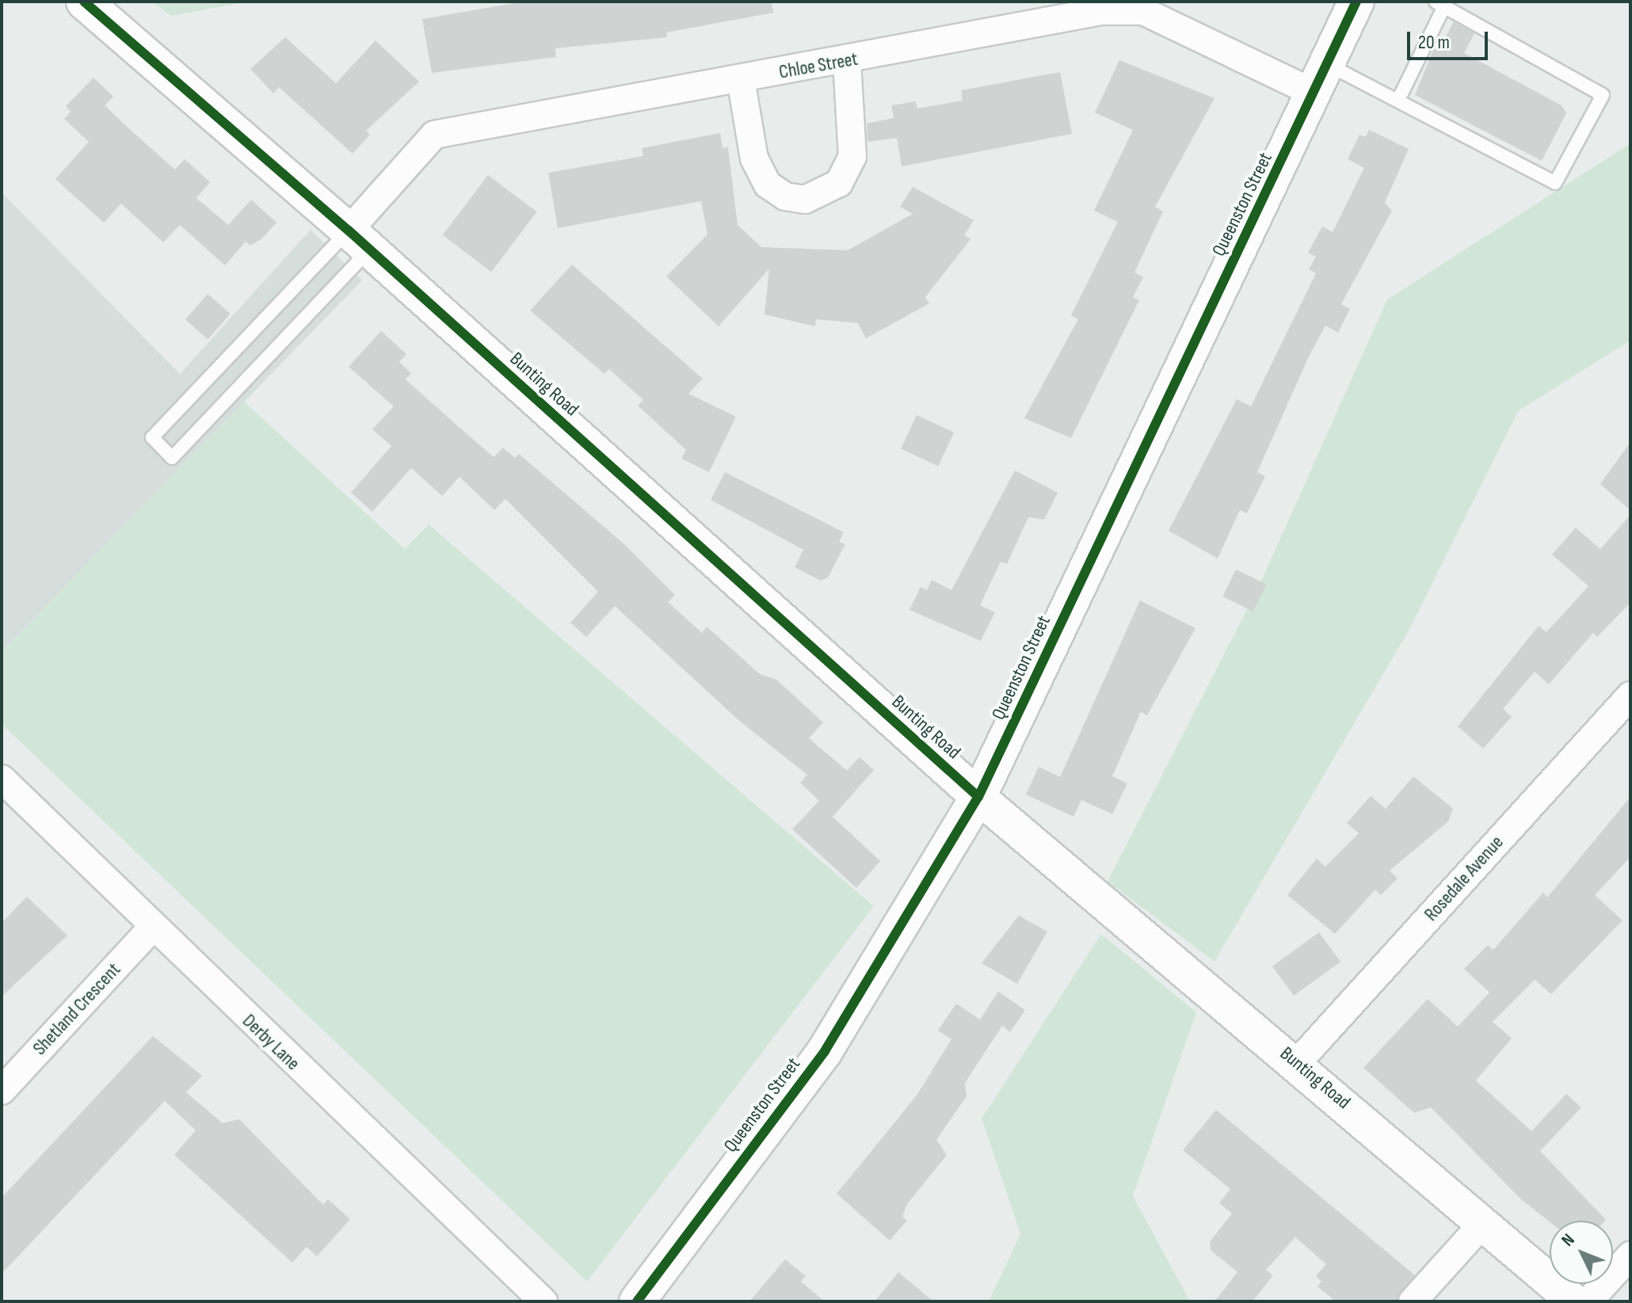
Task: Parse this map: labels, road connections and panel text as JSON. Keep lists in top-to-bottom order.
{
  "streets": {
    "main road": ["Queenston Street", "Bunting Road"],
    "street": [
      "Chloe Street",
      "Rosedale Avenue",
      "Shetland Crescent",
      "Derby Lane"
    ]
  },
  "crossings": [
    ["Chloe Street", "Queenston Street"],
    ["Chloe Street", "Bunting Road"],
    ["Queenston Street", "Bunting Road"],
    ["Bunting Road", "Rosedale Avenue"],
    ["Shetland Crescent", "Derby Lane"]
  ],
  "scale_bar": "20 m",
  "north": "top left"
}
